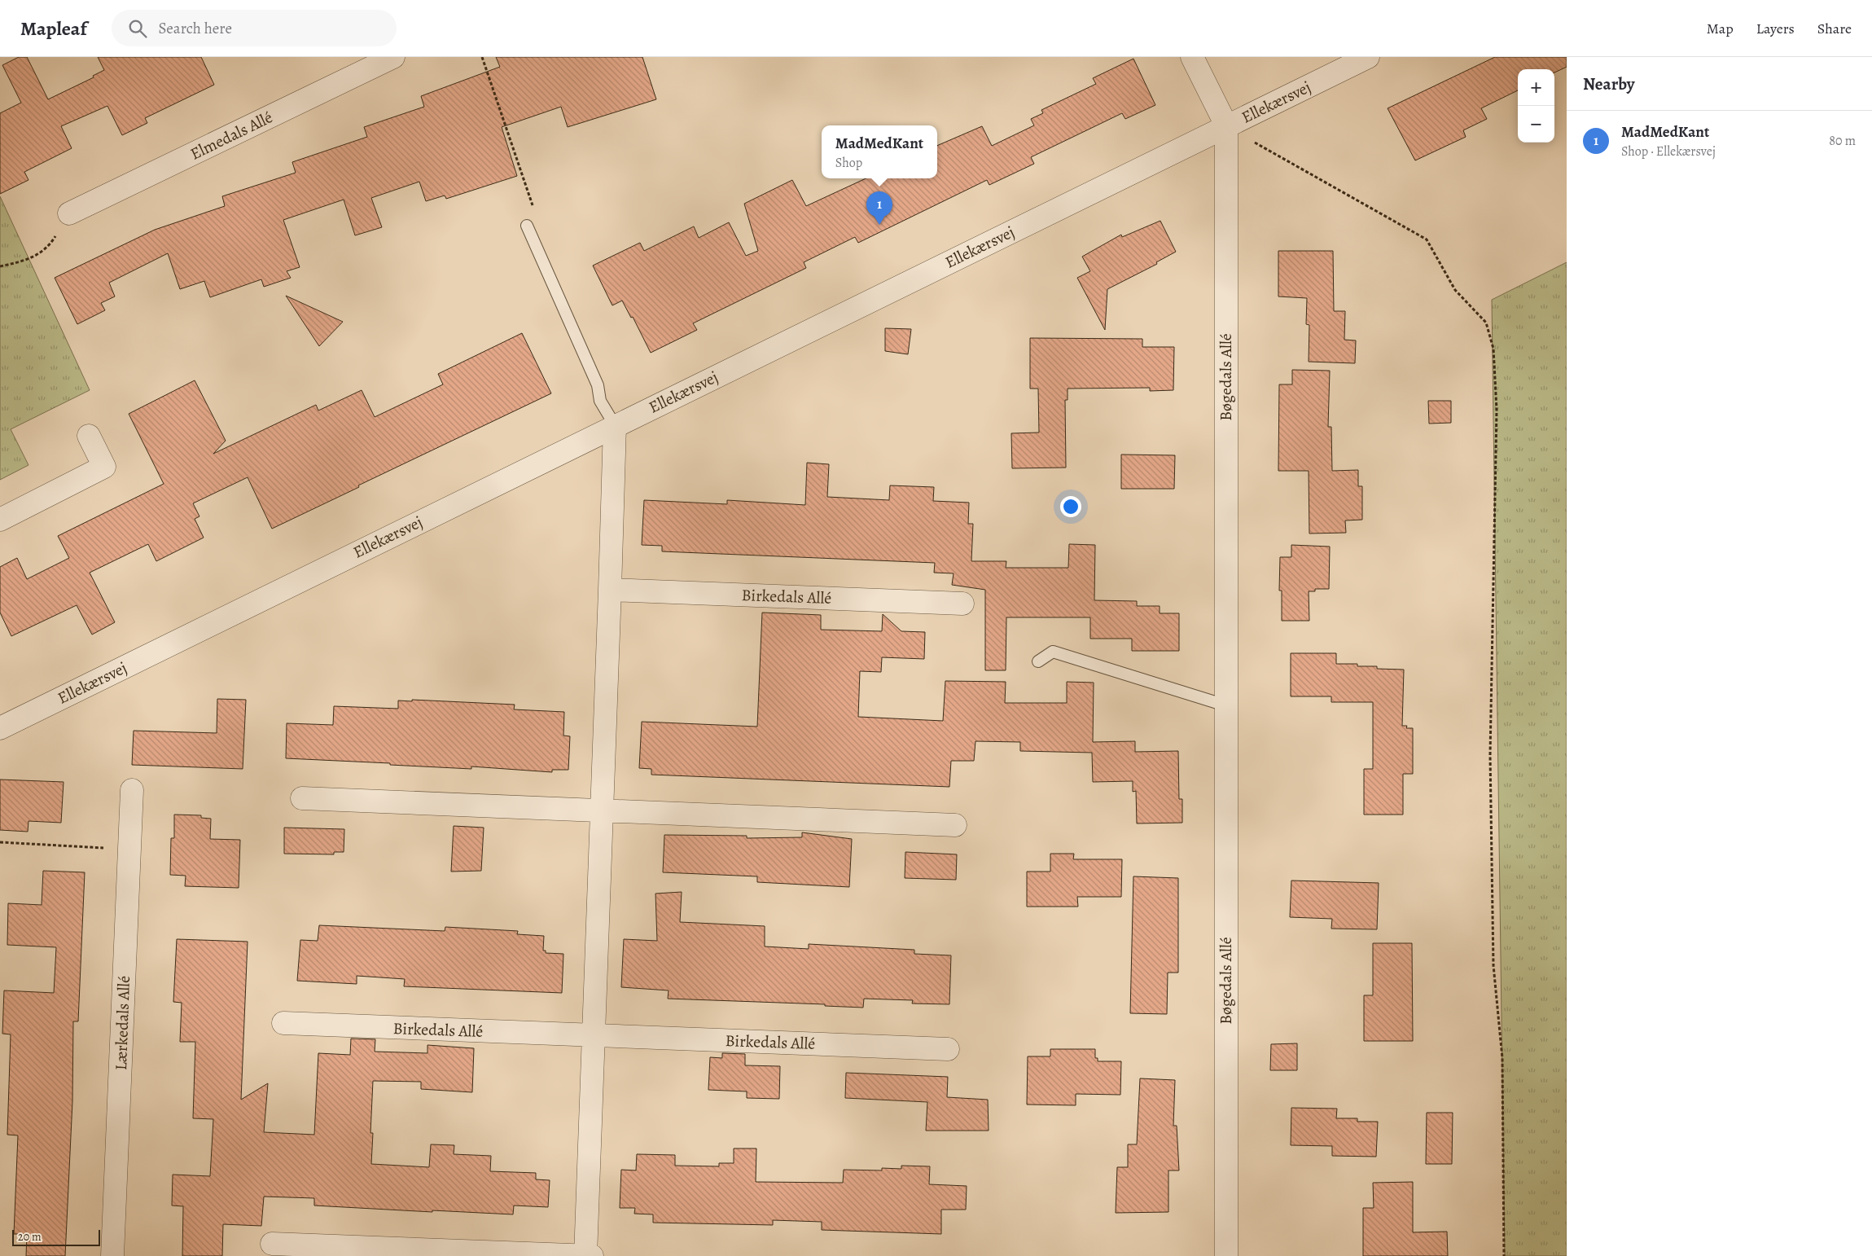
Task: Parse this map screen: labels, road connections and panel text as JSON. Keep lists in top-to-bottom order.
{
  "streets": {
    "street": [
      "Ellekærsvej",
      "Elmedals Allé",
      "Bøgedals Allé",
      "Birkedals Allé",
      "Lærkedals Allé"
    ]
  },
  "crossings": [
    ["Ellekærsvej", "Bøgedals Allé"]
  ],
  "scale_bar": "20 m",
  "page": {
    "header": "Mapleaf",
    "search": "Search here",
    "nav": ["Map", "Layers", "Share"],
    "heading": "Nearby",
    "map_buttons": ["+", "−"],
    "list": [
      {
        "mark": "1",
        "name": "MadMedKant",
        "note": "Shop · Ellekærsvej",
        "value": "80 m"
      }
    ],
    "popup": ["MadMedKant", "Shop"],
    "pins": "1",
    "scale": "20 m"
  }
}
